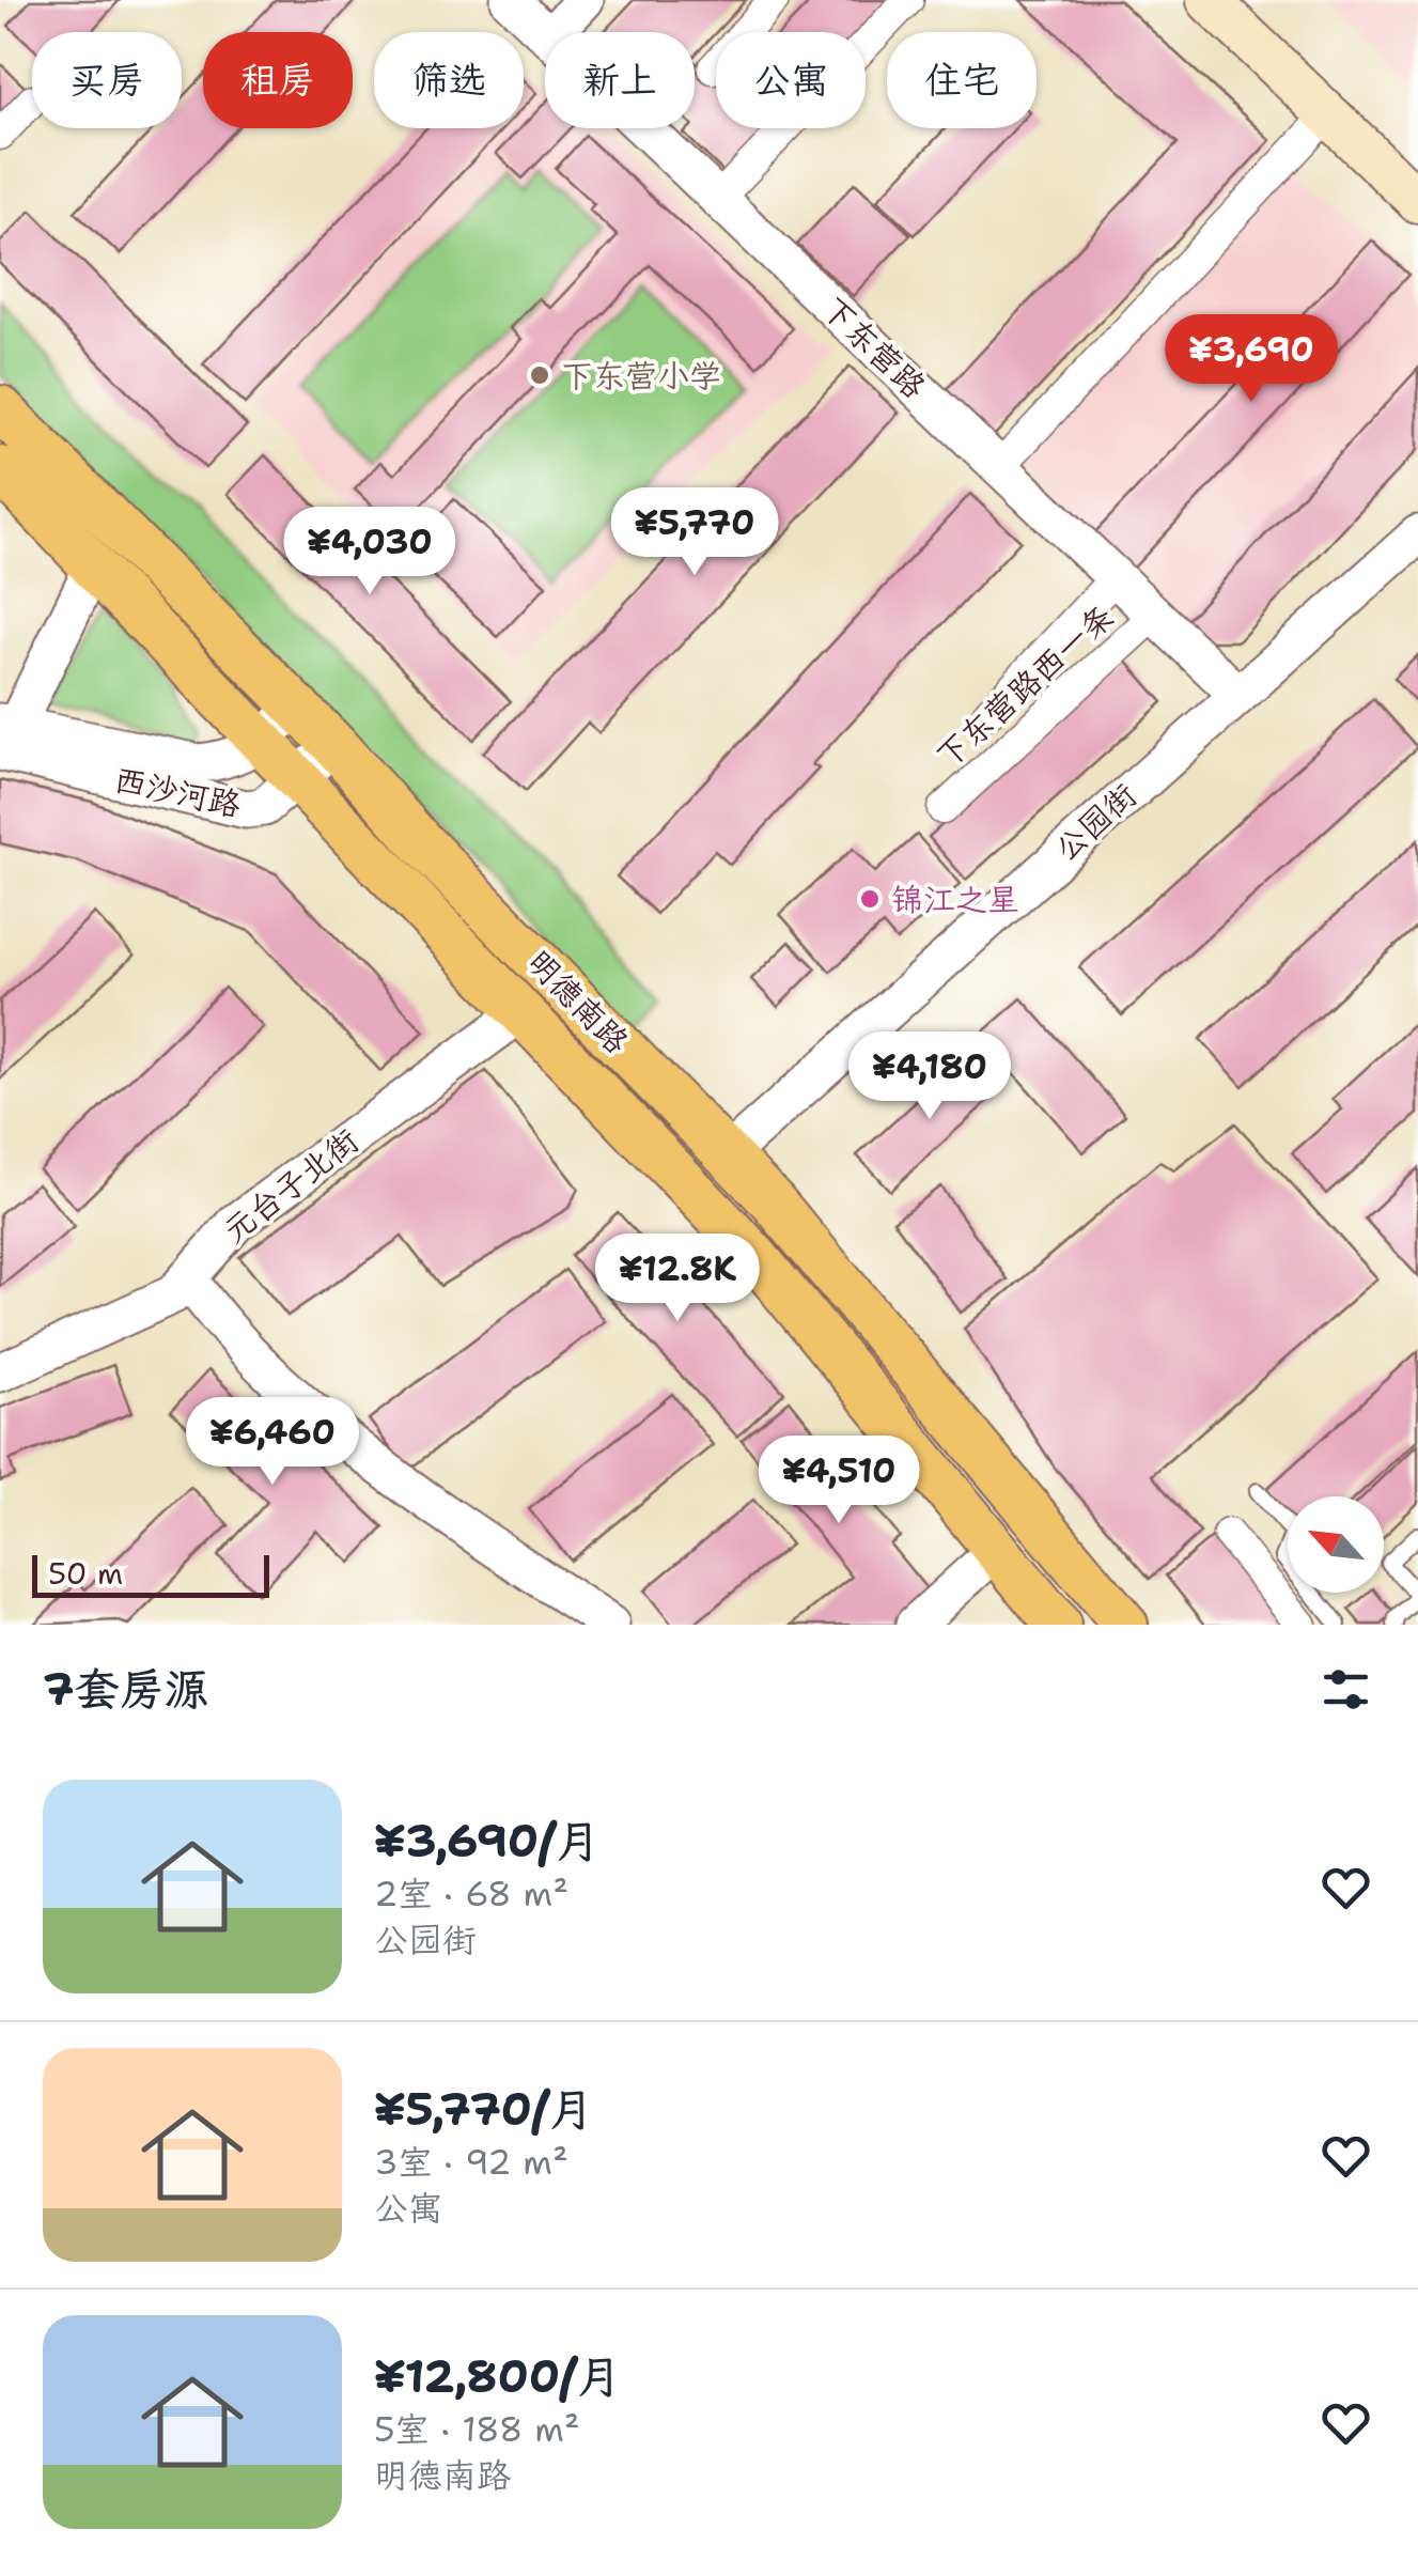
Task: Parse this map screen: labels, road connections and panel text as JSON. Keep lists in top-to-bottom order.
{
  "streets": {
    "main road": ["明德南路"],
    "street": [
      "下东营路",
      "下东营路西一条",
      "西沙河路",
      "公园街",
      "元台子北街"
    ]
  },
  "crossings": [
    ["下东营路", "下东营路西一条"],
    ["下东营路", "公园街"],
    ["西沙河路", "明德南路"],
    ["公园街", "明德南路"],
    ["明德南路", "元台子北街"]
  ],
  "places": ["下东营小学", "锦江之星"],
  "scale_bar": "50 m",
  "north": "top left",
  "page": {
    "chip": [
      "买房",
      "租房",
      "筛选",
      "新上",
      "公寓",
      "住宅"
    ],
    "price": [
      "¥3,690",
      "¥5,770",
      "¥4,030",
      "¥4,180",
      "¥12.8K",
      "¥6,460",
      "¥4,510"
    ],
    "scale": "50 m",
    "heading": "7套房源",
    "list": [
      {
        "name": "¥3,690/月",
        "note": "2室 · 68 m² · 公园街"
      },
      {
        "name": "¥5,770/月",
        "note": "3室 · 92 m² · 公寓"
      },
      {
        "name": "¥12,800/月",
        "note": "5室 · 188 m² · 明德南路"
      }
    ]
  }
}
